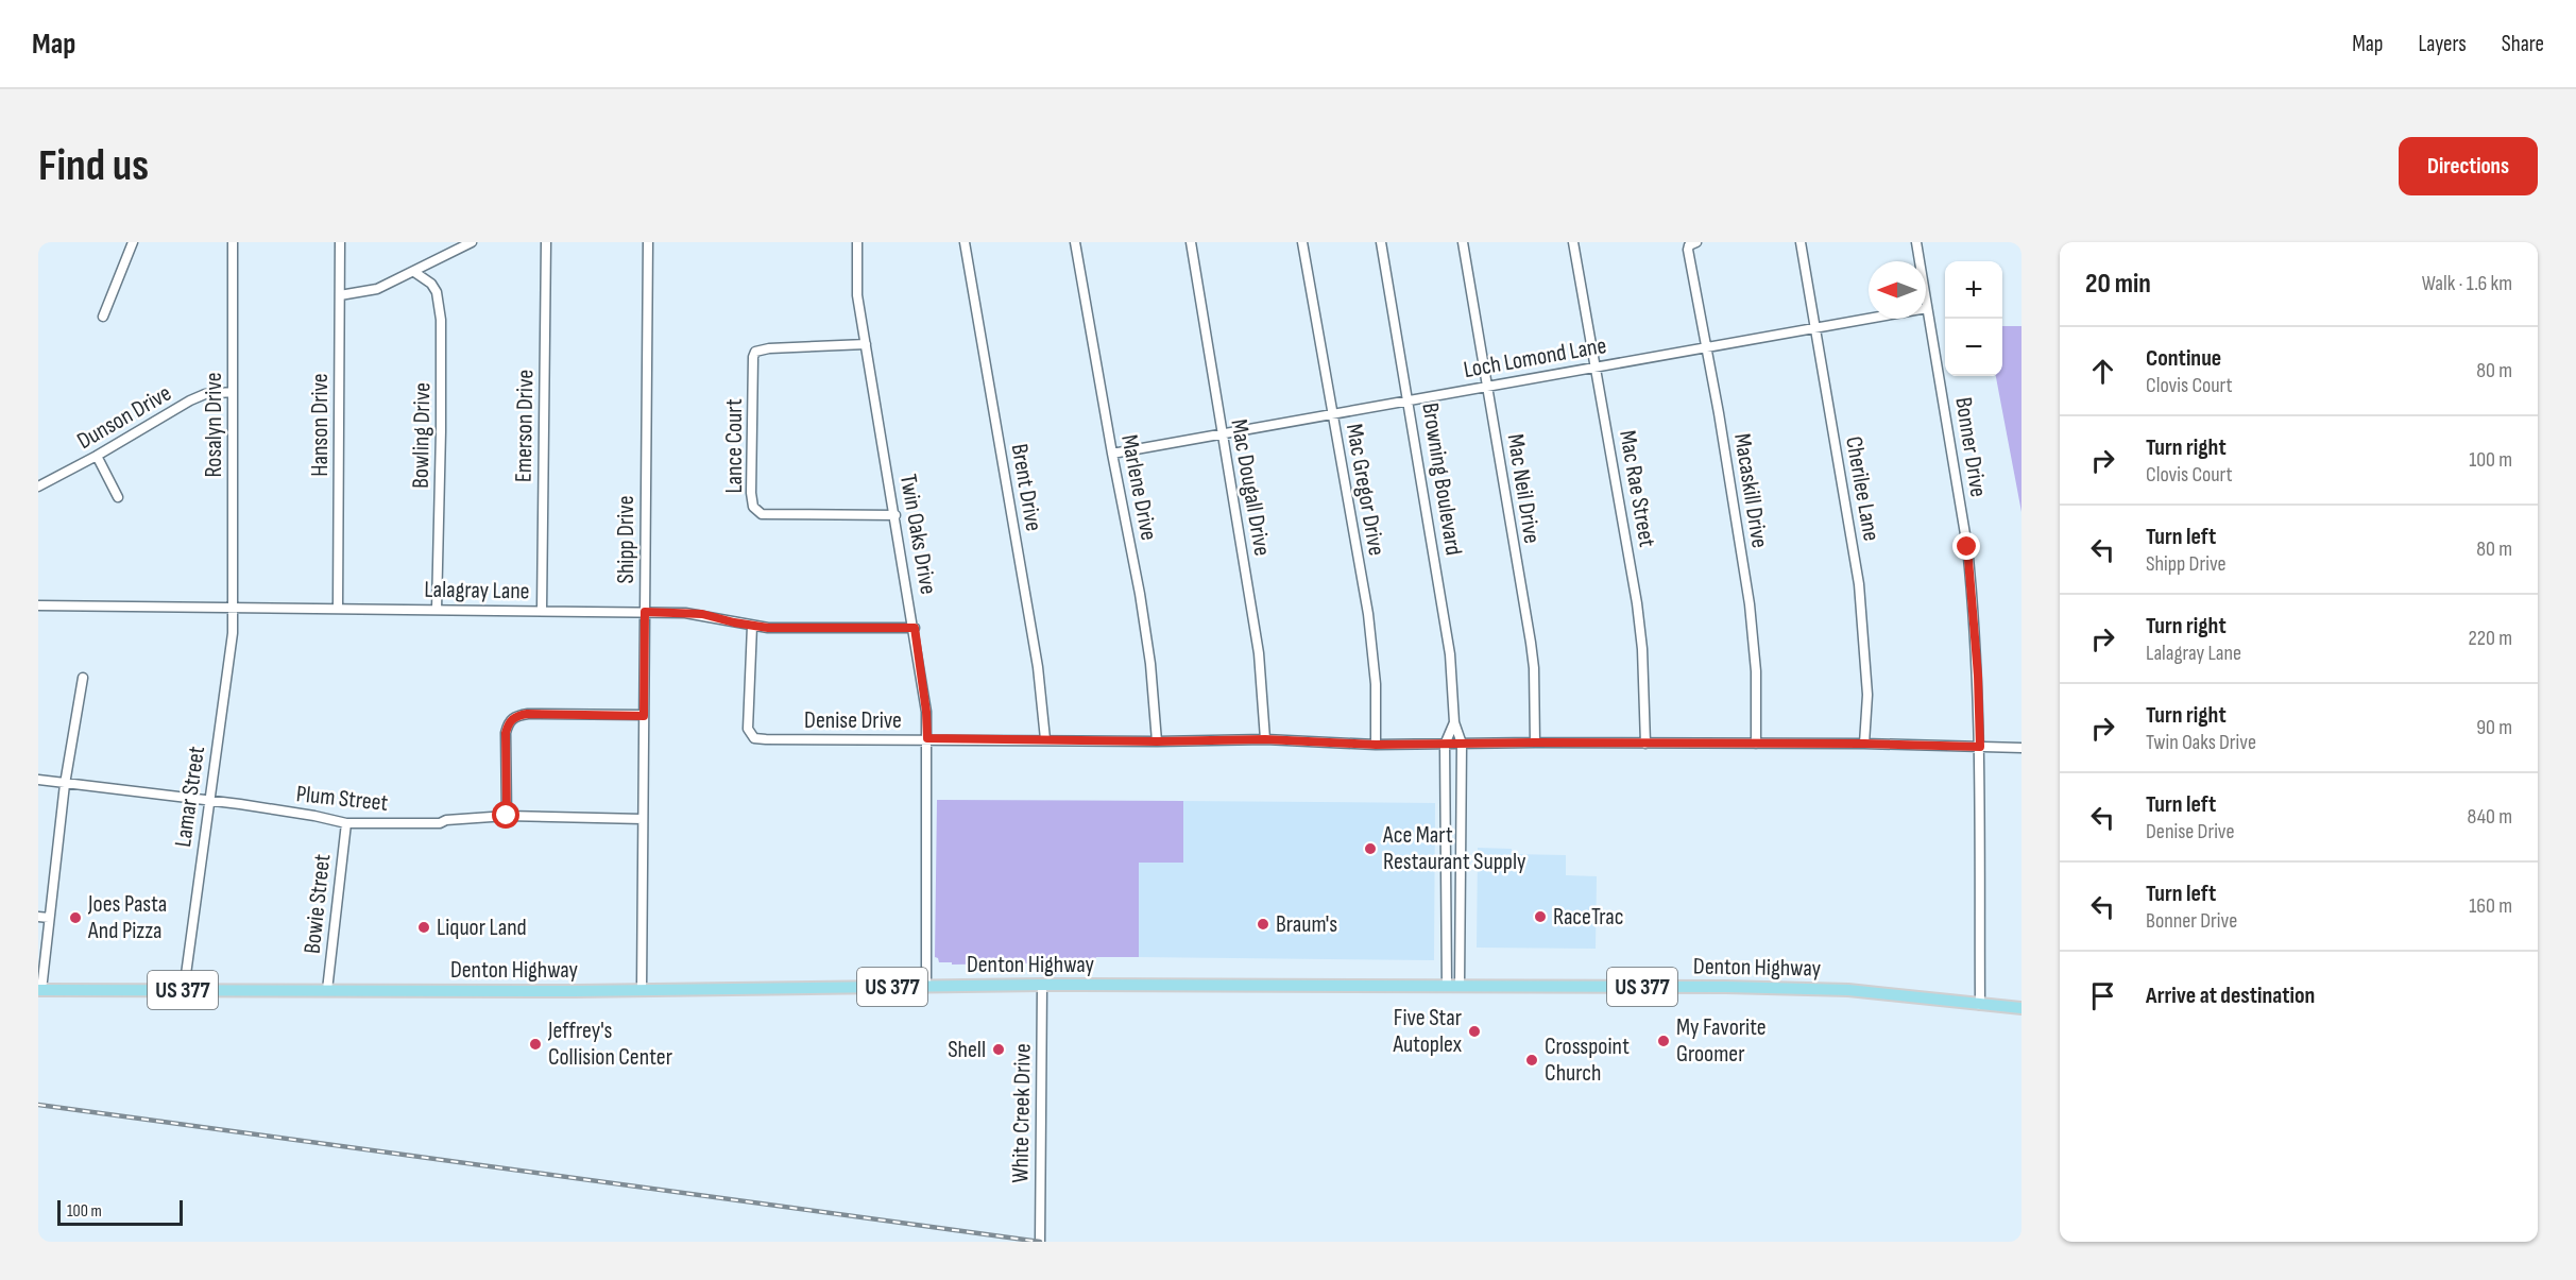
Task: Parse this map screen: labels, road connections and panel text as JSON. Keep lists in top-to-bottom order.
{
  "streets": {
    "main road": ["Denton Highway", "US 377"],
    "street": [
      "Loch Lomond Lane",
      "Dunson Drive",
      "Rosalyn Drive",
      "Hanson Drive",
      "Emerson Drive",
      "Bowling Drive",
      "Lance Court",
      "Bonner Drive",
      "Browning Boulevard",
      "Brent Drive",
      "Marlene Drive",
      "Mac Dougall Drive",
      "Mac Neil Drive",
      "Mac Rae Street",
      "Cherilee Lane",
      "Mac Gregor Drive",
      "Macaskill Drive",
      "Twin Oaks Drive",
      "Shipp Drive",
      "Lalagray Lane",
      "Denise Drive",
      "Lamar Street",
      "Plum Street",
      "Bowie Street",
      "White Creek Drive"
    ]
  },
  "crossings": [
    ["Loch Lomond Lane", "Bonner Drive"],
    ["Loch Lomond Lane", "Browning Boulevard"],
    ["Loch Lomond Lane", "Marlene Drive"],
    ["Loch Lomond Lane", "Mac Dougall Drive"],
    ["Loch Lomond Lane", "Mac Neil Drive"],
    ["Loch Lomond Lane", "Mac Rae Street"],
    ["Loch Lomond Lane", "Cherilee Lane"],
    ["Loch Lomond Lane", "Mac Gregor Drive"],
    ["Loch Lomond Lane", "Macaskill Drive"],
    ["Dunson Drive", "Rosalyn Drive"],
    ["Rosalyn Drive", "Lalagray Lane"],
    ["Rosalyn Drive", "Lamar Street"],
    ["Hanson Drive", "Lalagray Lane"],
    ["Emerson Drive", "Lalagray Lane"],
    ["Bowling Drive", "Lalagray Lane"],
    ["Lance Court", "Twin Oaks Drive"],
    ["Bonner Drive", "Denise Drive"],
    ["Bonner Drive", "Denton Highway"],
    ["Browning Boulevard", "Denise Drive"],
    ["Browning Boulevard", "Denton Highway"],
    ["Brent Drive", "Denise Drive"],
    ["Marlene Drive", "Denise Drive"],
    ["Mac Dougall Drive", "Denise Drive"],
    ["Mac Neil Drive", "Denise Drive"],
    ["Mac Rae Street", "Denise Drive"],
    ["Cherilee Lane", "Denise Drive"],
    ["Mac Gregor Drive", "Denise Drive"],
    ["Macaskill Drive", "Denise Drive"],
    ["Twin Oaks Drive", "Lalagray Lane"],
    ["Twin Oaks Drive", "Denise Drive"],
    ["Twin Oaks Drive", "Denton Highway"],
    ["Shipp Drive", "Lalagray Lane"],
    ["Shipp Drive", "Plum Street"],
    ["Shipp Drive", "Denton Highway"],
    ["Lalagray Lane", "Denise Drive"],
    ["Lalagray Lane", "Lamar Street"],
    ["Lamar Street", "Plum Street"],
    ["Lamar Street", "Denton Highway"],
    ["Plum Street", "Bowie Street"],
    ["Bowie Street", "Denton Highway"],
    ["Denton Highway", "White Creek Drive"]
  ],
  "places": [
    "Ace Mart Restaurant Supply",
    "RaceTrac",
    "Joes Pasta And Pizza",
    "Braum's",
    "Liquor Land",
    "Five Star Autoplex",
    "My Favorite Groomer",
    "Jeffrey's Collision Center",
    "Shell",
    "Crosspoint Church"
  ],
  "scale_bar": "100 m",
  "north": "left",
  "page": {
    "header": "Map",
    "nav": ["Map", "Layers", "Share"],
    "buttons": "Directions",
    "title": "Find us",
    "heading": ["20 min", "Walk · 1.6 km"],
    "map_buttons": ["+", "−"],
    "list": [
      ["Continue", "Clovis Court", "80 m"],
      ["Turn right", "Clovis Court", "100 m"],
      ["Turn left", "Shipp Drive", "80 m"],
      ["Turn right", "Lalagray Lane", "220 m"],
      ["Turn right", "Twin Oaks Drive", "90 m"],
      ["Turn left", "Denise Drive", "840 m"],
      ["Turn left", "Bonner Drive", "160 m"],
      "Arrive at destination"
    ],
    "scale": "100 m"
  }
}
